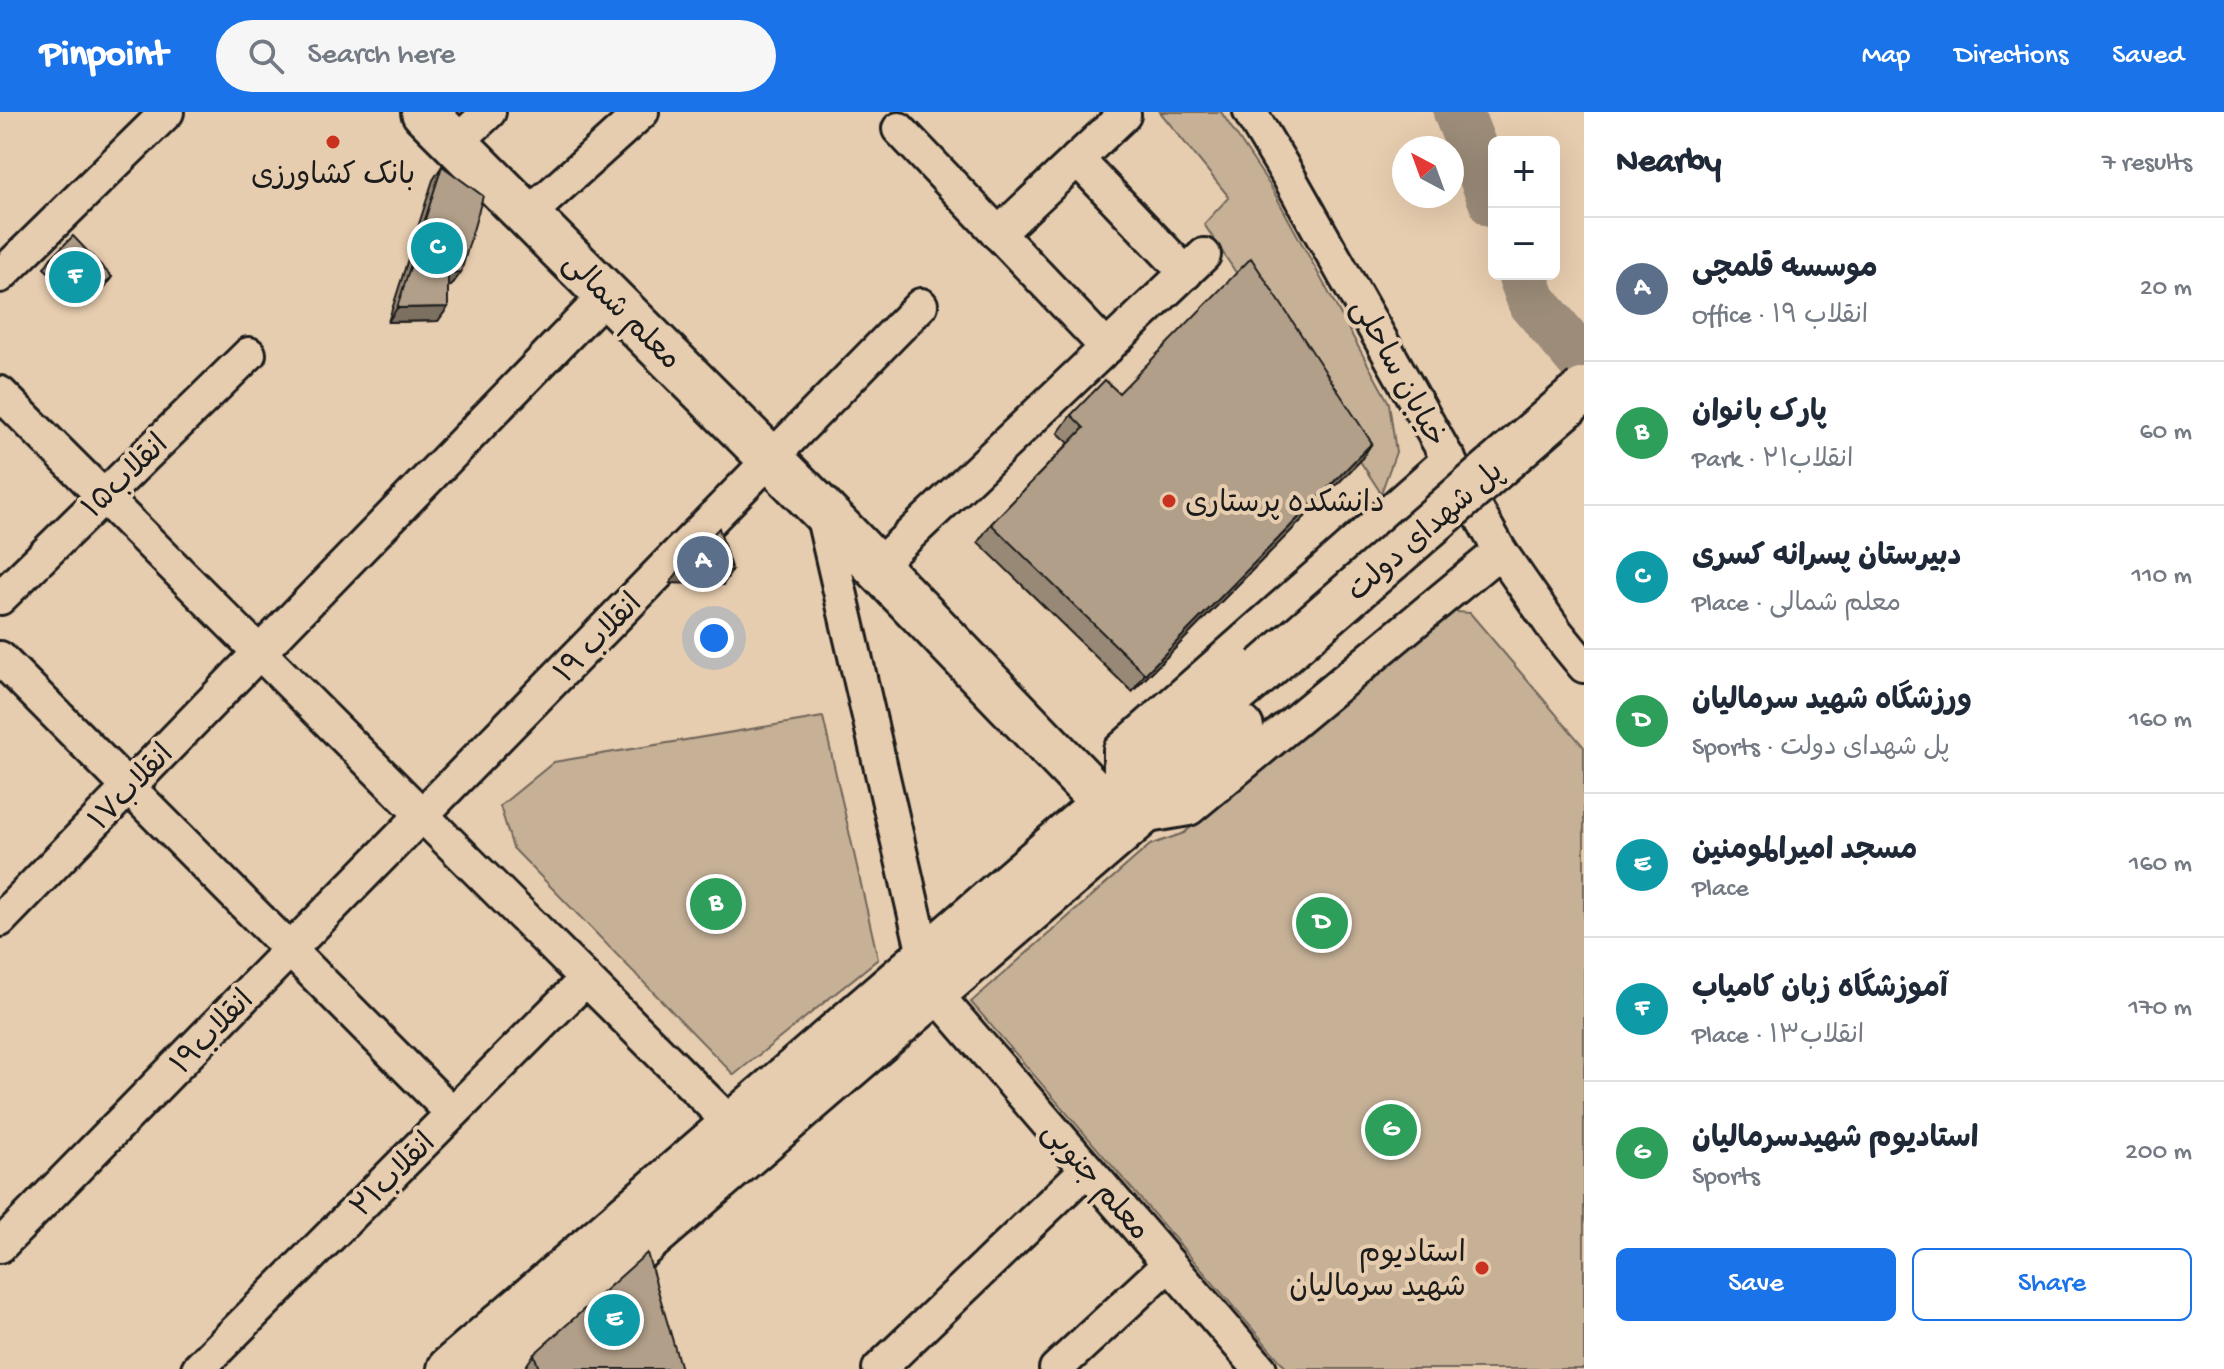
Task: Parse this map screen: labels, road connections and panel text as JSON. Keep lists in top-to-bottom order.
{
  "streets": {
    "main road": ["معلم شمالی", "پل شهدای دولت"],
    "street": [
      "خیابان ساحلی",
      "انقلاب۱۵",
      "انقلاب ۱۹",
      "انقلاب۱۷",
      "انقلاب۱۹",
      "انقلاب۲۱",
      "معلم جنوبی"
    ]
  },
  "crossings": [
    ["معلم شمالی", "انقلاب ۱۹"],
    ["معلم شمالی", "انقلاب۱۷"],
    ["انقلاب ۱۹", "انقلاب۱۹"]
  ],
  "places": ["بانک کشاورزی", "دانشکده پرستاری", "استادیوم شهید سرمالیان"],
  "north": "top left",
  "page": {
    "header": "Pinpoint",
    "search": "Search here",
    "nav": ["Map", "Directions", "Saved"],
    "heading": ["Nearby", "7 results"],
    "map_buttons": ["+", "−"],
    "list": [
      {
        "mark": "A",
        "name": "موسسه قلمچی",
        "note": "Office · انقلاب ۱۹",
        "value": "20 m"
      },
      {
        "mark": "B",
        "name": "پارک بانوان",
        "note": "Park · انقلاب۲۱",
        "value": "60 m"
      },
      {
        "mark": "C",
        "name": "دبیرستان پسرانه کسری",
        "note": "Place · معلم شمالی",
        "value": "110 m"
      },
      {
        "mark": "D",
        "name": "ورزشگاه شهید سرمالیان",
        "note": "Sports · پل شهدای دولت",
        "value": "160 m"
      },
      {
        "mark": "E",
        "name": "مسجد امیرالمومنین",
        "note": "Place",
        "value": "160 m"
      },
      {
        "mark": "F",
        "name": "آموزشگاه زبان کامیاب",
        "note": "Place · انقلاب۱۳",
        "value": "170 m"
      },
      {
        "mark": "G",
        "name": "استادیوم شهیدسرمالیان",
        "note": "Sports",
        "value": "200 m"
      }
    ],
    "pins": [
      "C",
      "F",
      "A",
      "B",
      "D",
      "G",
      "E"
    ],
    "buttons": ["Save", "Share"]
  }
}
